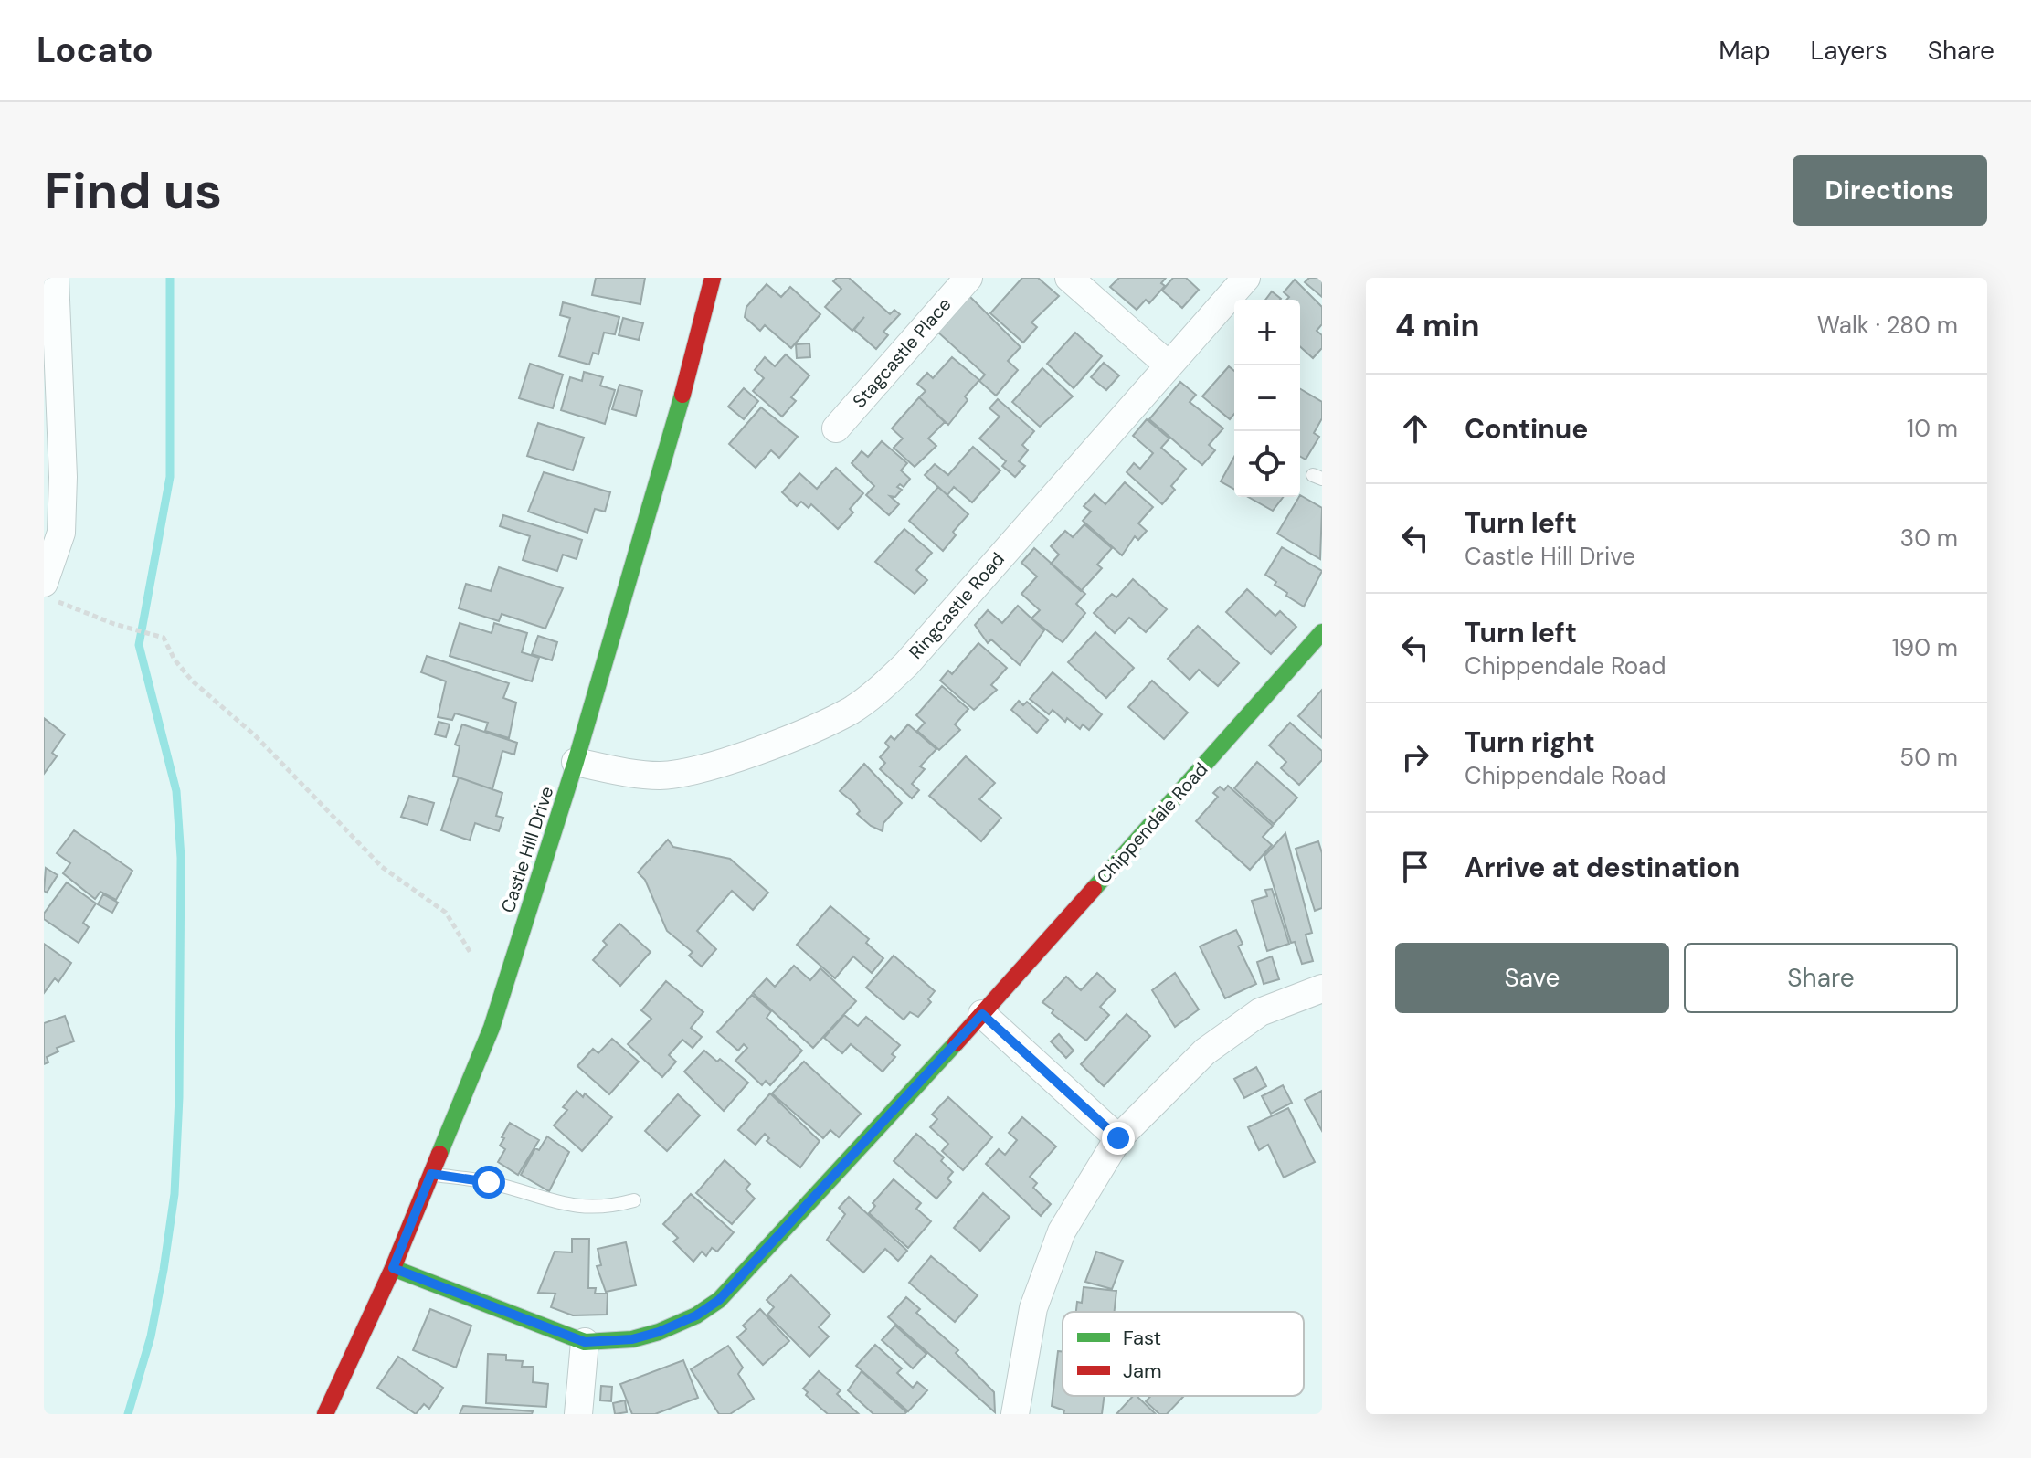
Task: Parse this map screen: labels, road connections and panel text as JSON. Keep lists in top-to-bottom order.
{
  "streets": {
    "street": [
      "Stagcastle Place",
      "Ringcastle Road",
      "Chippendale Road",
      "Castle Hill Drive"
    ]
  },
  "crossings": [
    ["Ringcastle Road", "Castle Hill Drive"],
    ["Chippendale Road", "Castle Hill Drive"]
  ],
  "legend": ["Fast", "Jam"],
  "page": {
    "header": "Locato",
    "nav": ["Map", "Layers", "Share"],
    "buttons": [
      "Directions",
      ["Save", "Share"]
    ],
    "title": "Find us",
    "heading": ["4 min", "Walk · 280 m"],
    "map_buttons": ["+", "−"],
    "list": [
      ["Continue", "10 m"],
      ["Turn left", "Castle Hill Drive", "30 m"],
      ["Turn left", "Chippendale Road", "190 m"],
      ["Turn right", "Chippendale Road", "50 m"],
      "Arrive at destination"
    ]
  }
}
